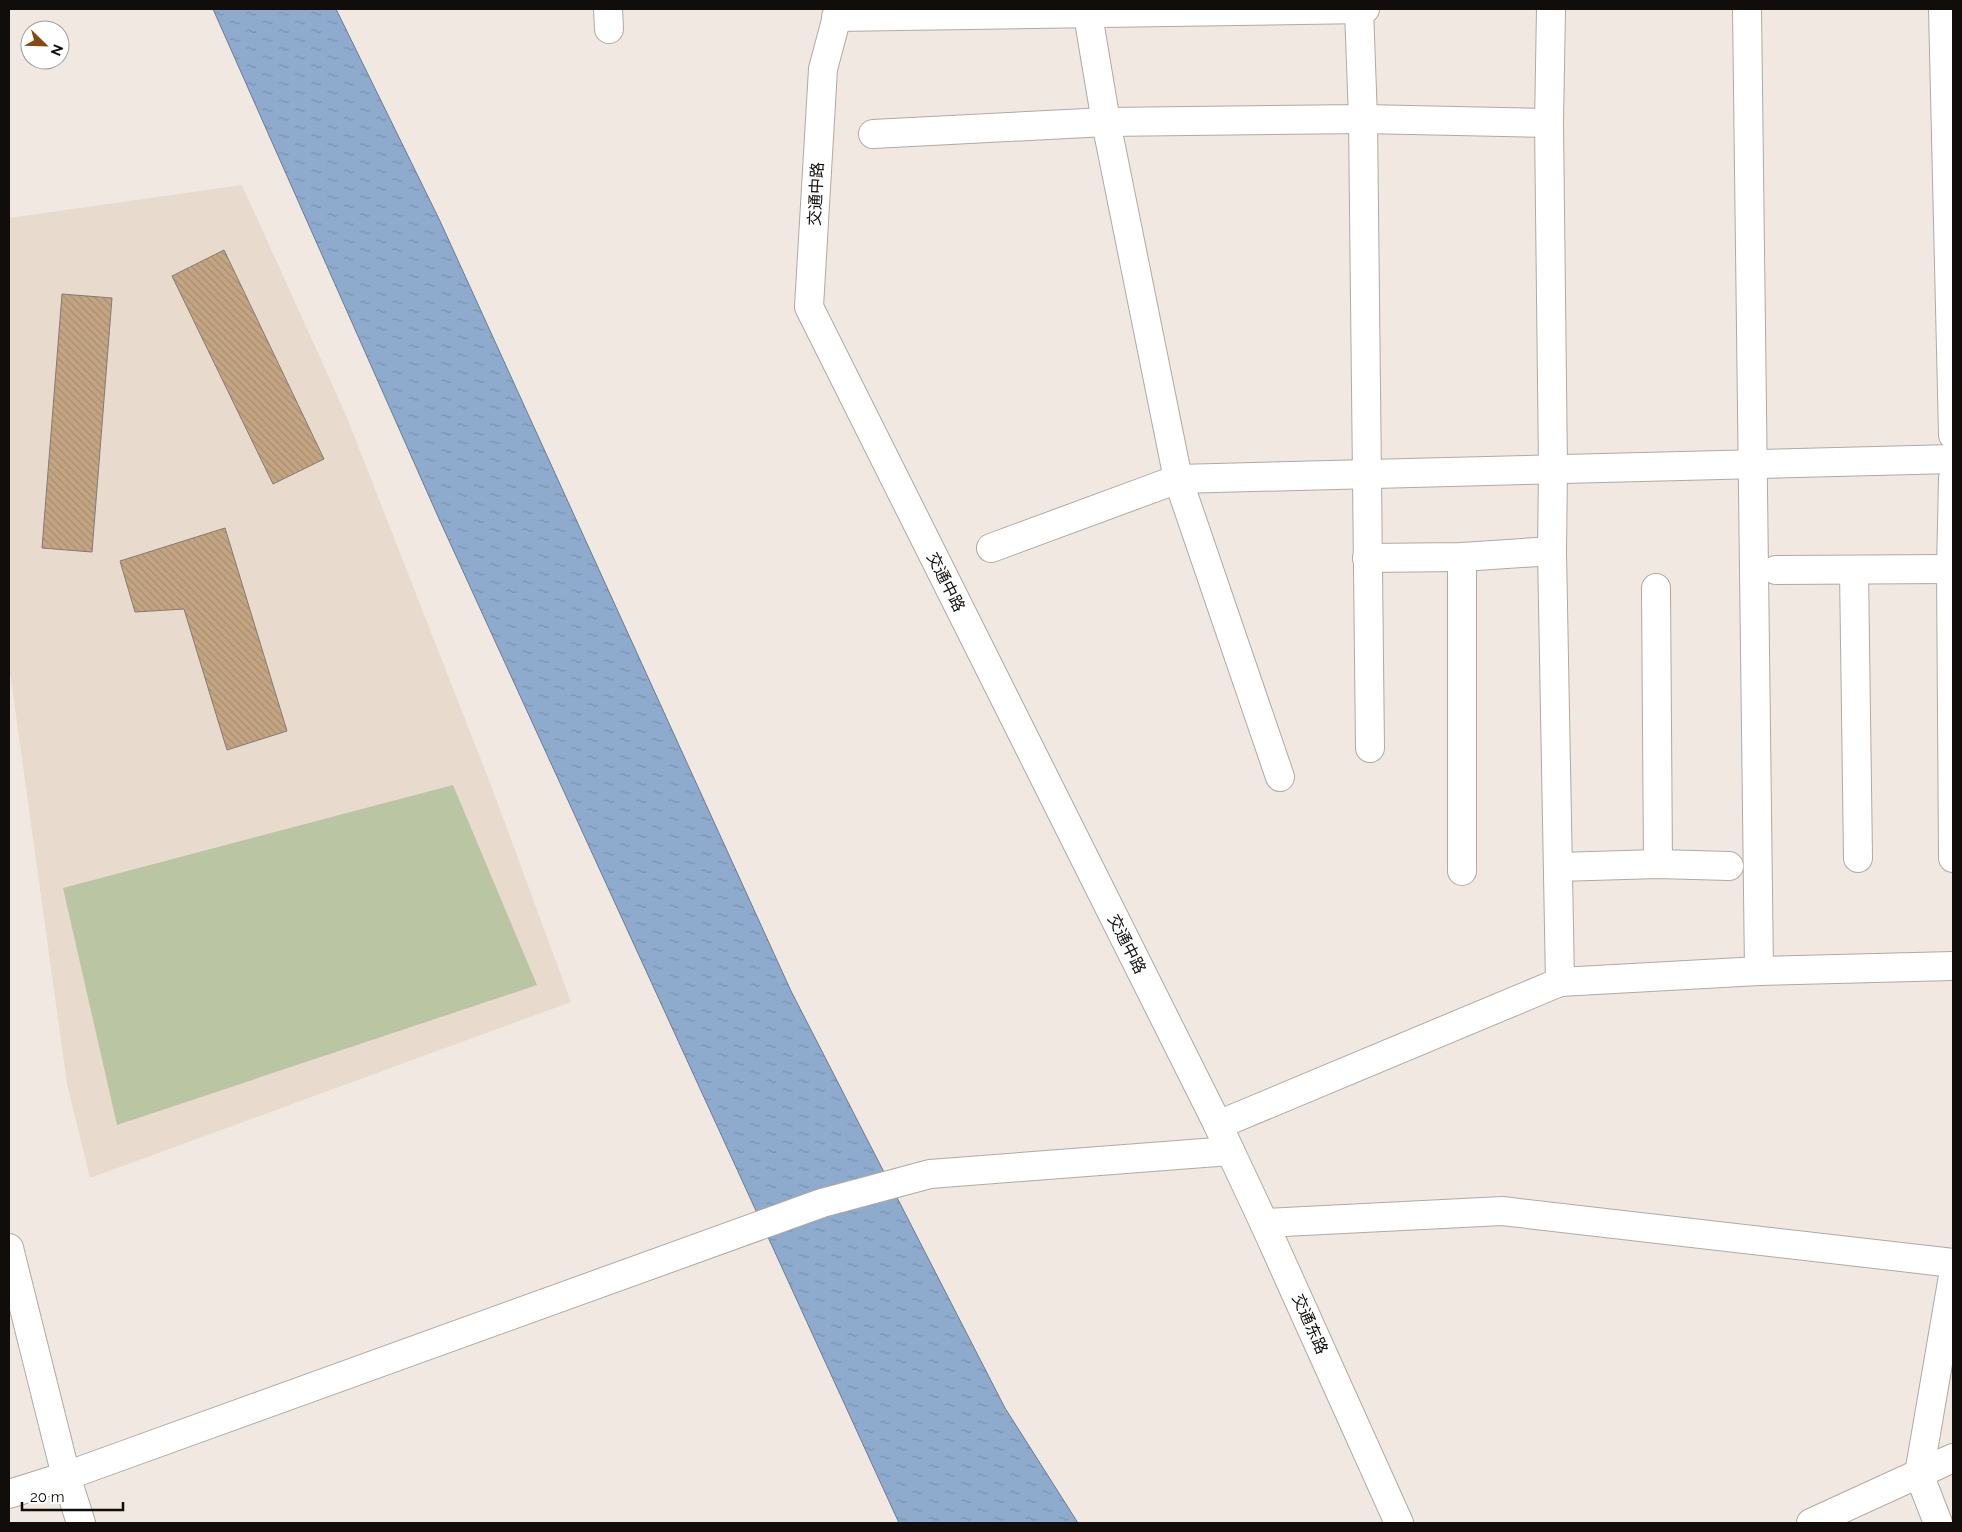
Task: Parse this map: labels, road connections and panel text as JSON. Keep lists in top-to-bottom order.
{
  "streets": {
    "street": ["交通中路", "交通东路"]
  },
  "crossings": [
    ["交通中路", "交通东路"]
  ],
  "scale_bar": "20 m",
  "north": "bottom right"
}
